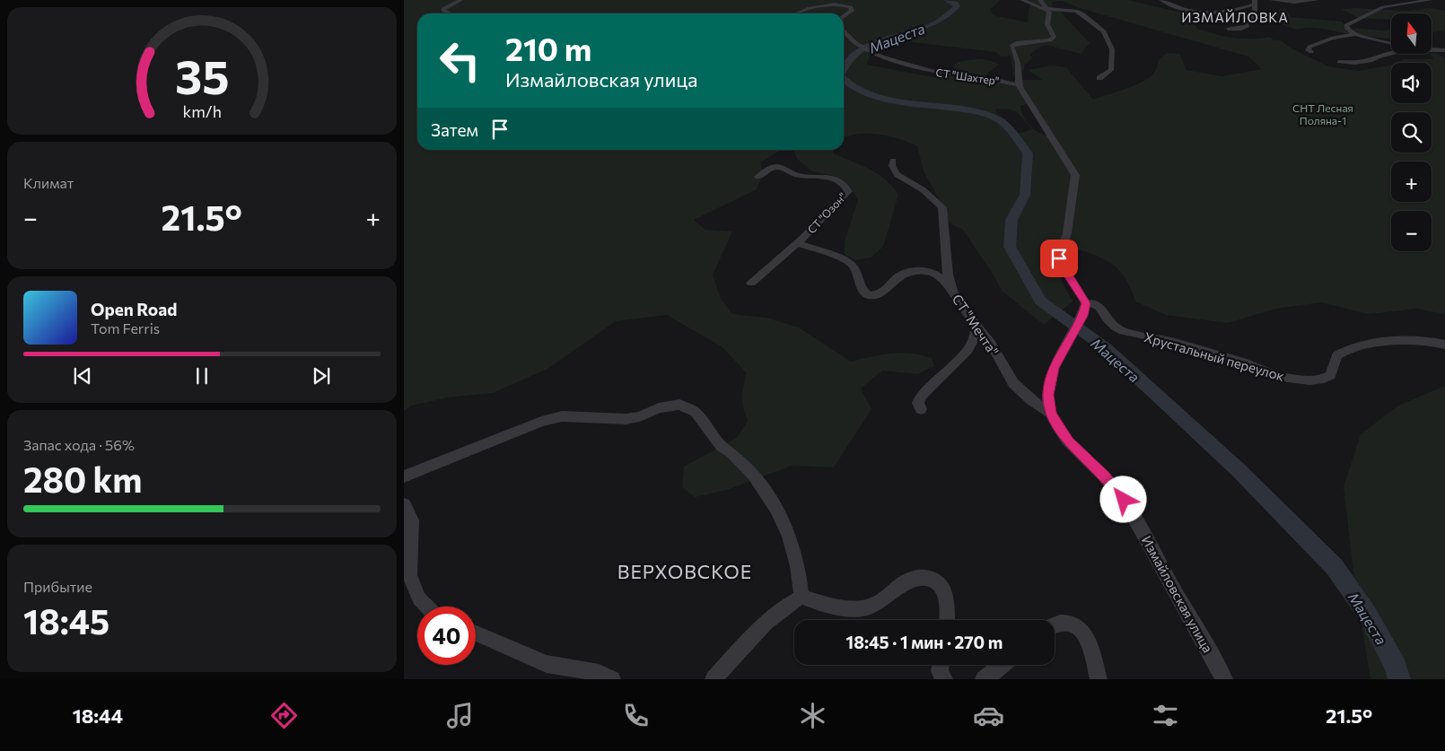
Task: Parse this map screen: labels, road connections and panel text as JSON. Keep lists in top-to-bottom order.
{
  "streets": {
    "street": [
      "СТ \"Шахтер\"",
      "СТ \"Озон\"",
      "СТ \"Мечта\"",
      "Хрустальный переулок",
      "Измайловская улица"
    ]
  },
  "crossings": [
    ["СТ \"Мечта\"", "Измайловская улица"],
    ["Хрустальный переулок", "Измайловская улица"]
  ],
  "districts": ["ИЗМАЙЛОВКА", "ВЕРХОВСКОЕ"],
  "water": ["Мацеста"],
  "parks": ["СНТ Лесная Поляна-1"],
  "north": "top",
  "page": {
    "map_buttons": ["+", "−"],
    "turn": ["210 m", "Измайловская улица"],
    "then": "Затем",
    "tile": [
      "Климат",
      ["Запас хода · 56%", "280 km"],
      ["Прибытие", "18:45"]
    ],
    "heat": ["−", "21.5°", "+"],
    "song": ["Open Road", "Tom Ferris"],
    "limit": "40",
    "trip": "18:45 · 1 мин · 270 m",
    "tabs": ["18:44", "21.5°"],
    "gauge": ["35", "km/h"]
  }
}
